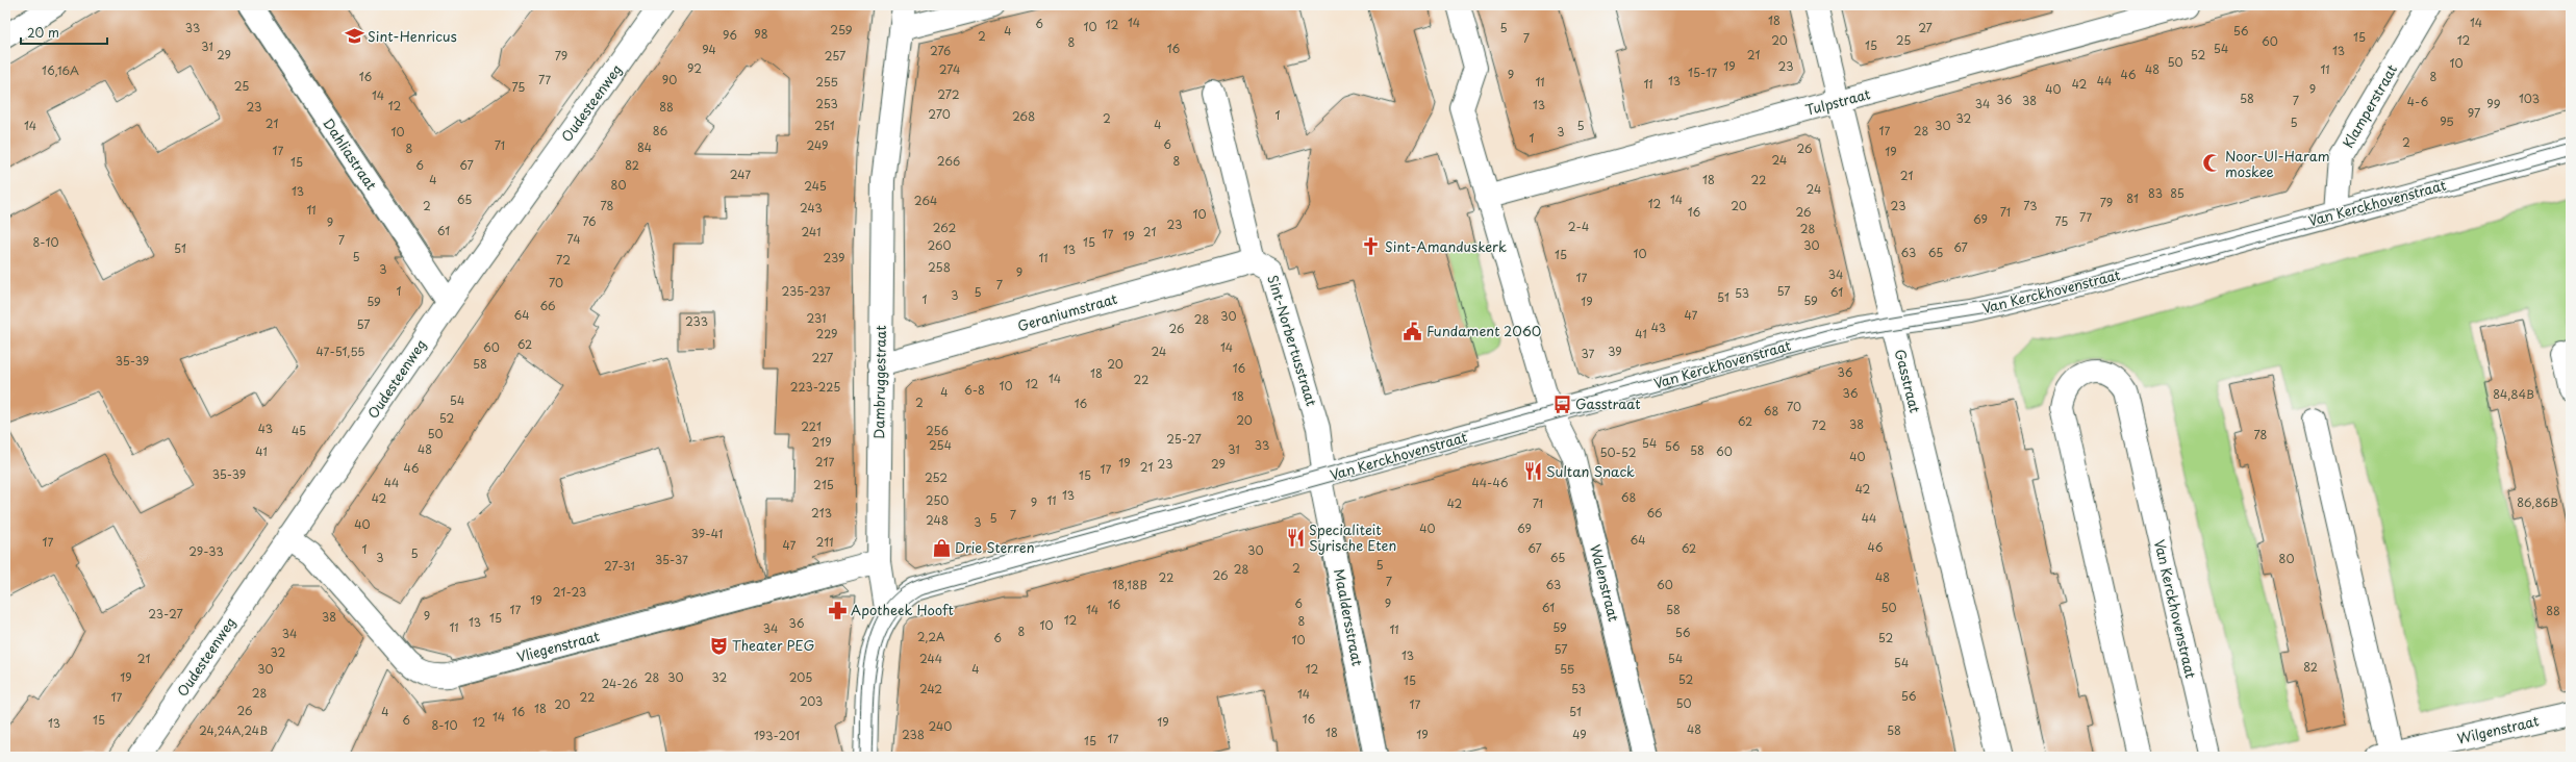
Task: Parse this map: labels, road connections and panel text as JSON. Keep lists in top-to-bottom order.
{
  "streets": {
    "street": [
      "Tulpstraat",
      "Oudesteenweg",
      "Klamperstraat",
      "Dahliastraat",
      "Van Kerckhovenstraat",
      "Geraniumstraat",
      "Sint-Norbertusstraat",
      "Gasstraat",
      "Dambruggestraat",
      "Walenstraat",
      "Maaldersstraat",
      "Vliegenstraat",
      "Wilgenstraat"
    ]
  },
  "crossings": [
    ["Tulpstraat", "Gasstraat"],
    ["Tulpstraat", "Walenstraat"],
    ["Oudesteenweg", "Dahliastraat"],
    ["Oudesteenweg", "Vliegenstraat"],
    ["Klamperstraat", "Van Kerckhovenstraat"],
    ["Van Kerckhovenstraat", "Sint-Norbertusstraat"],
    ["Van Kerckhovenstraat", "Gasstraat"],
    ["Van Kerckhovenstraat", "Dambruggestraat"],
    ["Van Kerckhovenstraat", "Walenstraat"],
    ["Van Kerckhovenstraat", "Maaldersstraat"],
    ["Geraniumstraat", "Sint-Norbertusstraat"],
    ["Geraniumstraat", "Dambruggestraat"],
    ["Sint-Norbertusstraat", "Maaldersstraat"],
    ["Dambruggestraat", "Vliegenstraat"]
  ],
  "places": {
    "school or university": ["Sint-Henricus"],
    "mosque": ["Noor-Ul-Haram moskee"],
    "church": ["Sint-Amanduskerk"],
    "public building": ["Fundament 2060"],
    "bus stop": ["Gasstraat"],
    "restaurant": ["Sultan Snack", "Specialiteit Syrische Eten"],
    "shop": ["Drie Sterren"],
    "pharmacy": ["Apotheek Hooft"],
    "theatre": ["Theater PEG"]
  },
  "house_numbers": [
    "18",
    "14",
    "14",
    "6",
    "12",
    "10",
    "33",
    "5",
    "27",
    "259",
    "4",
    "56",
    "98",
    "96",
    "2",
    "15",
    "7",
    "20",
    "25",
    "12",
    "60",
    "8",
    "15",
    "31",
    "16",
    "54",
    "94",
    "276",
    "13",
    "29",
    "21",
    "52",
    "79",
    "257",
    "50",
    "10",
    "19",
    "23",
    "92",
    "274",
    "48",
    "11",
    "16,16A",
    "15-17",
    "9",
    "46",
    "16",
    "8",
    "77",
    "90",
    "13",
    "44",
    "255",
    "11",
    "11",
    "42",
    "25",
    "75",
    "40",
    "9",
    "272",
    "14",
    "58",
    "103",
    "36",
    "38",
    "7",
    "4-6",
    "253",
    "34",
    "99",
    "13",
    "12",
    "23",
    "88",
    "97",
    "270",
    "1",
    "268",
    "2",
    "32",
    "95",
    "5",
    "21",
    "4",
    "14",
    "251",
    "5",
    "30",
    "86",
    "17",
    "28",
    "10",
    "3",
    "1",
    "2",
    "6",
    "71",
    "249",
    "84",
    "8",
    "26",
    "17",
    "19",
    "24",
    "266",
    "8",
    "15",
    "6",
    "67",
    "82",
    "247",
    "21",
    "4",
    "18",
    "22",
    "80",
    "245",
    "24",
    "13",
    "83",
    "85",
    "81",
    "65",
    "14",
    "264",
    "79",
    "12",
    "2",
    "78",
    "20",
    "23",
    "73",
    "243",
    "11",
    "16",
    "26",
    "71",
    "10",
    "77",
    "69",
    "76",
    "75",
    "9",
    "23",
    "2-4",
    "262",
    "28",
    "61",
    "241",
    "21",
    "17",
    "19",
    "74",
    "7",
    "8-10",
    "15",
    "260",
    "30",
    "67",
    "51",
    "13",
    "63",
    "65",
    "10",
    "15",
    "5",
    "239",
    "11",
    "72",
    "258",
    "3",
    "9",
    "34",
    "17",
    "70",
    "7",
    "1",
    "235-237",
    "57",
    "5",
    "61",
    "53",
    "3",
    "51",
    "1",
    "59",
    "59",
    "19",
    "66",
    "64",
    "47",
    "30",
    "231",
    "28",
    "233",
    "57",
    "43",
    "26",
    "229",
    "41",
    "62",
    "60",
    "14",
    "47-51,55",
    "24",
    "39",
    "37",
    "227",
    "35-39",
    "58",
    "20",
    "16",
    "36",
    "18",
    "14",
    "22",
    "12",
    "10",
    "223-225",
    "6-8",
    "4",
    "36",
    "84,84B",
    "18",
    "54",
    "2",
    "16",
    "70",
    "68",
    "52",
    "20",
    "62",
    "38",
    "72",
    "221",
    "43",
    "45",
    "256",
    "50",
    "78",
    "25-27",
    "219",
    "54",
    "254",
    "33",
    "56",
    "48",
    "31",
    "58",
    "41",
    "60",
    "50-52",
    "40",
    "217",
    "19",
    "23",
    "29",
    "21",
    "46",
    "17",
    "35-39",
    "15",
    "252",
    "44",
    "44-46",
    "215",
    "42",
    "13",
    "68",
    "42",
    "250",
    "11",
    "9",
    "86,86B",
    "42",
    "71",
    "213",
    "66",
    "7",
    "5",
    "44",
    "248",
    "3",
    "40",
    "40",
    "69",
    "39-41",
    "64",
    "17",
    "211",
    "47",
    "46",
    "67",
    "62",
    "1",
    "30",
    "29-33",
    "5",
    "3",
    "65",
    "80",
    "35-37",
    "5",
    "27-31",
    "2",
    "28",
    "26",
    "22",
    "48",
    "7",
    "18,18B",
    "63",
    "60",
    "21-23",
    "19",
    "6",
    "9",
    "16",
    "61",
    "50",
    "17",
    "14",
    "58",
    "88",
    "23-27",
    "9",
    "38",
    "15",
    "12",
    "8",
    "13",
    "36",
    "10",
    "11",
    "59",
    "34",
    "11",
    "8",
    "56",
    "34",
    "2,2A",
    "6",
    "52",
    "10",
    "57",
    "32",
    "13",
    "21",
    "244",
    "54",
    "54",
    "82",
    "30",
    "4",
    "12",
    "55",
    "19",
    "28",
    "30",
    "32",
    "205",
    "52",
    "15",
    "24-26",
    "242",
    "53",
    "28",
    "14",
    "56",
    "17",
    "22",
    "203",
    "50",
    "20",
    "17",
    "18",
    "26",
    "4",
    "16",
    "51",
    "14",
    "16",
    "15",
    "6",
    "12",
    "19",
    "13",
    "8-10",
    "240",
    "48",
    "24,24A,24B",
    "58",
    "18",
    "238",
    "19",
    "49",
    "193-201",
    "17",
    "15"
  ],
  "scale_bar": "20 m"
}
